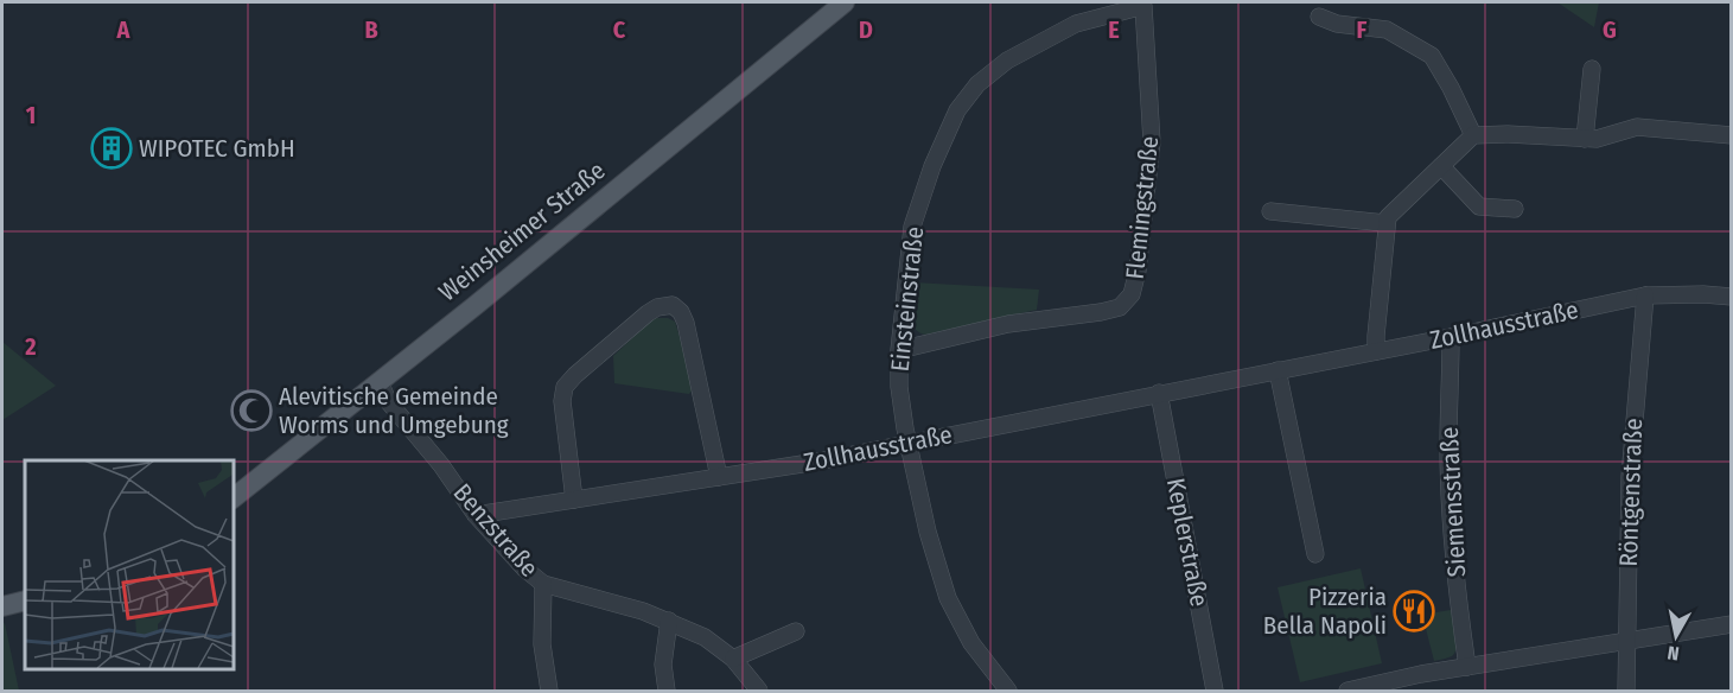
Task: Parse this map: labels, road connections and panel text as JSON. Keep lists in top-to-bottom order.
{
  "streets": {
    "main road": ["Weinsheimer Straße"],
    "street": [
      "Flemingstraße",
      "Einsteinstraße",
      "Zollhausstraße",
      "Röntgenstraße",
      "Siemensstraße",
      "Benzstraße",
      "Keplerstraße"
    ]
  },
  "crossings": [
    ["Flemingstraße", "Einsteinstraße"],
    ["Weinsheimer Straße", "Benzstraße"],
    ["Einsteinstraße", "Zollhausstraße"],
    ["Zollhausstraße", "Röntgenstraße"],
    ["Zollhausstraße", "Siemensstraße"],
    ["Zollhausstraße", "Benzstraße"],
    ["Zollhausstraße", "Keplerstraße"]
  ],
  "places": {
    "building": ["WIPOTEC GmbH"],
    "mosque": ["Alevitische Gemeinde Worms und Umgebung"],
    "restaurant": ["Pizzeria Bella Napoli"]
  },
  "north": "bottom",
  "grid": {
    "columns": [
      "A",
      "B",
      "C",
      "D",
      "E",
      "F",
      "G"
    ],
    "rows": ["1", "2"]
  }
}
